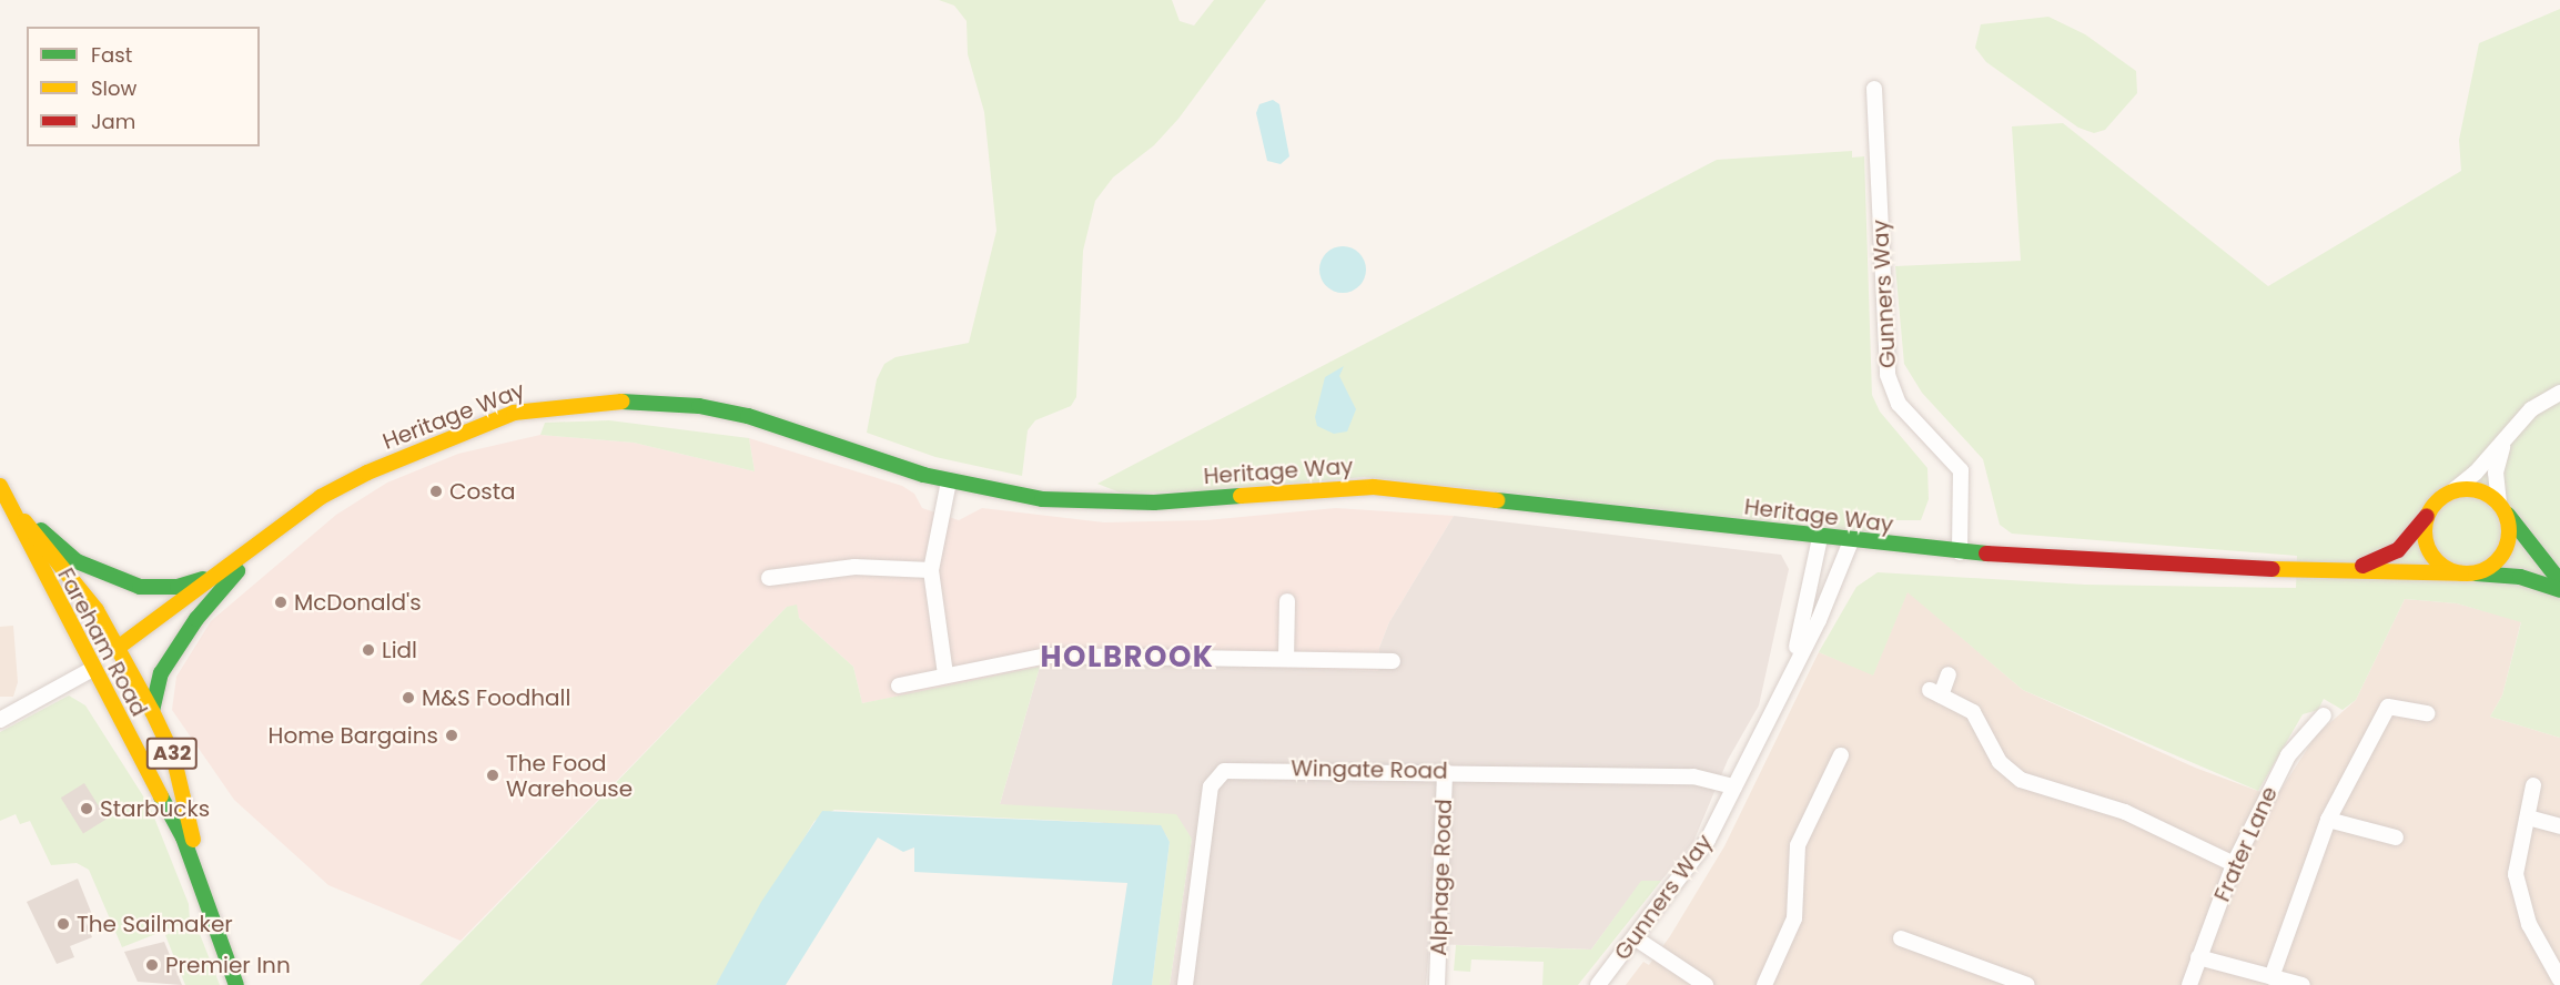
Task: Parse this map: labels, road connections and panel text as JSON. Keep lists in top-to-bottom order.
{
  "streets": {
    "street": [
      "Gunners Way",
      "Heritage Way",
      "Fareham Road",
      "A32",
      "Wingate Road",
      "Frater Lane",
      "Alphage Road"
    ]
  },
  "crossings": [
    ["Gunners Way", "Heritage Way"],
    ["Gunners Way", "Wingate Road"],
    ["Heritage Way", "Fareham Road"],
    ["Heritage Way", "A32"],
    ["Fareham Road", "A32"],
    ["Wingate Road", "Alphage Road"]
  ],
  "districts": ["HOLBROOK"],
  "places": [
    "Costa",
    "McDonald's",
    "Lidl",
    "M&S Foodhall",
    "Home Bargains",
    "The Food Warehouse",
    "Starbucks",
    "The Sailmaker",
    "Premier Inn"
  ],
  "legend": ["Fast", "Slow", "Jam"]
}
